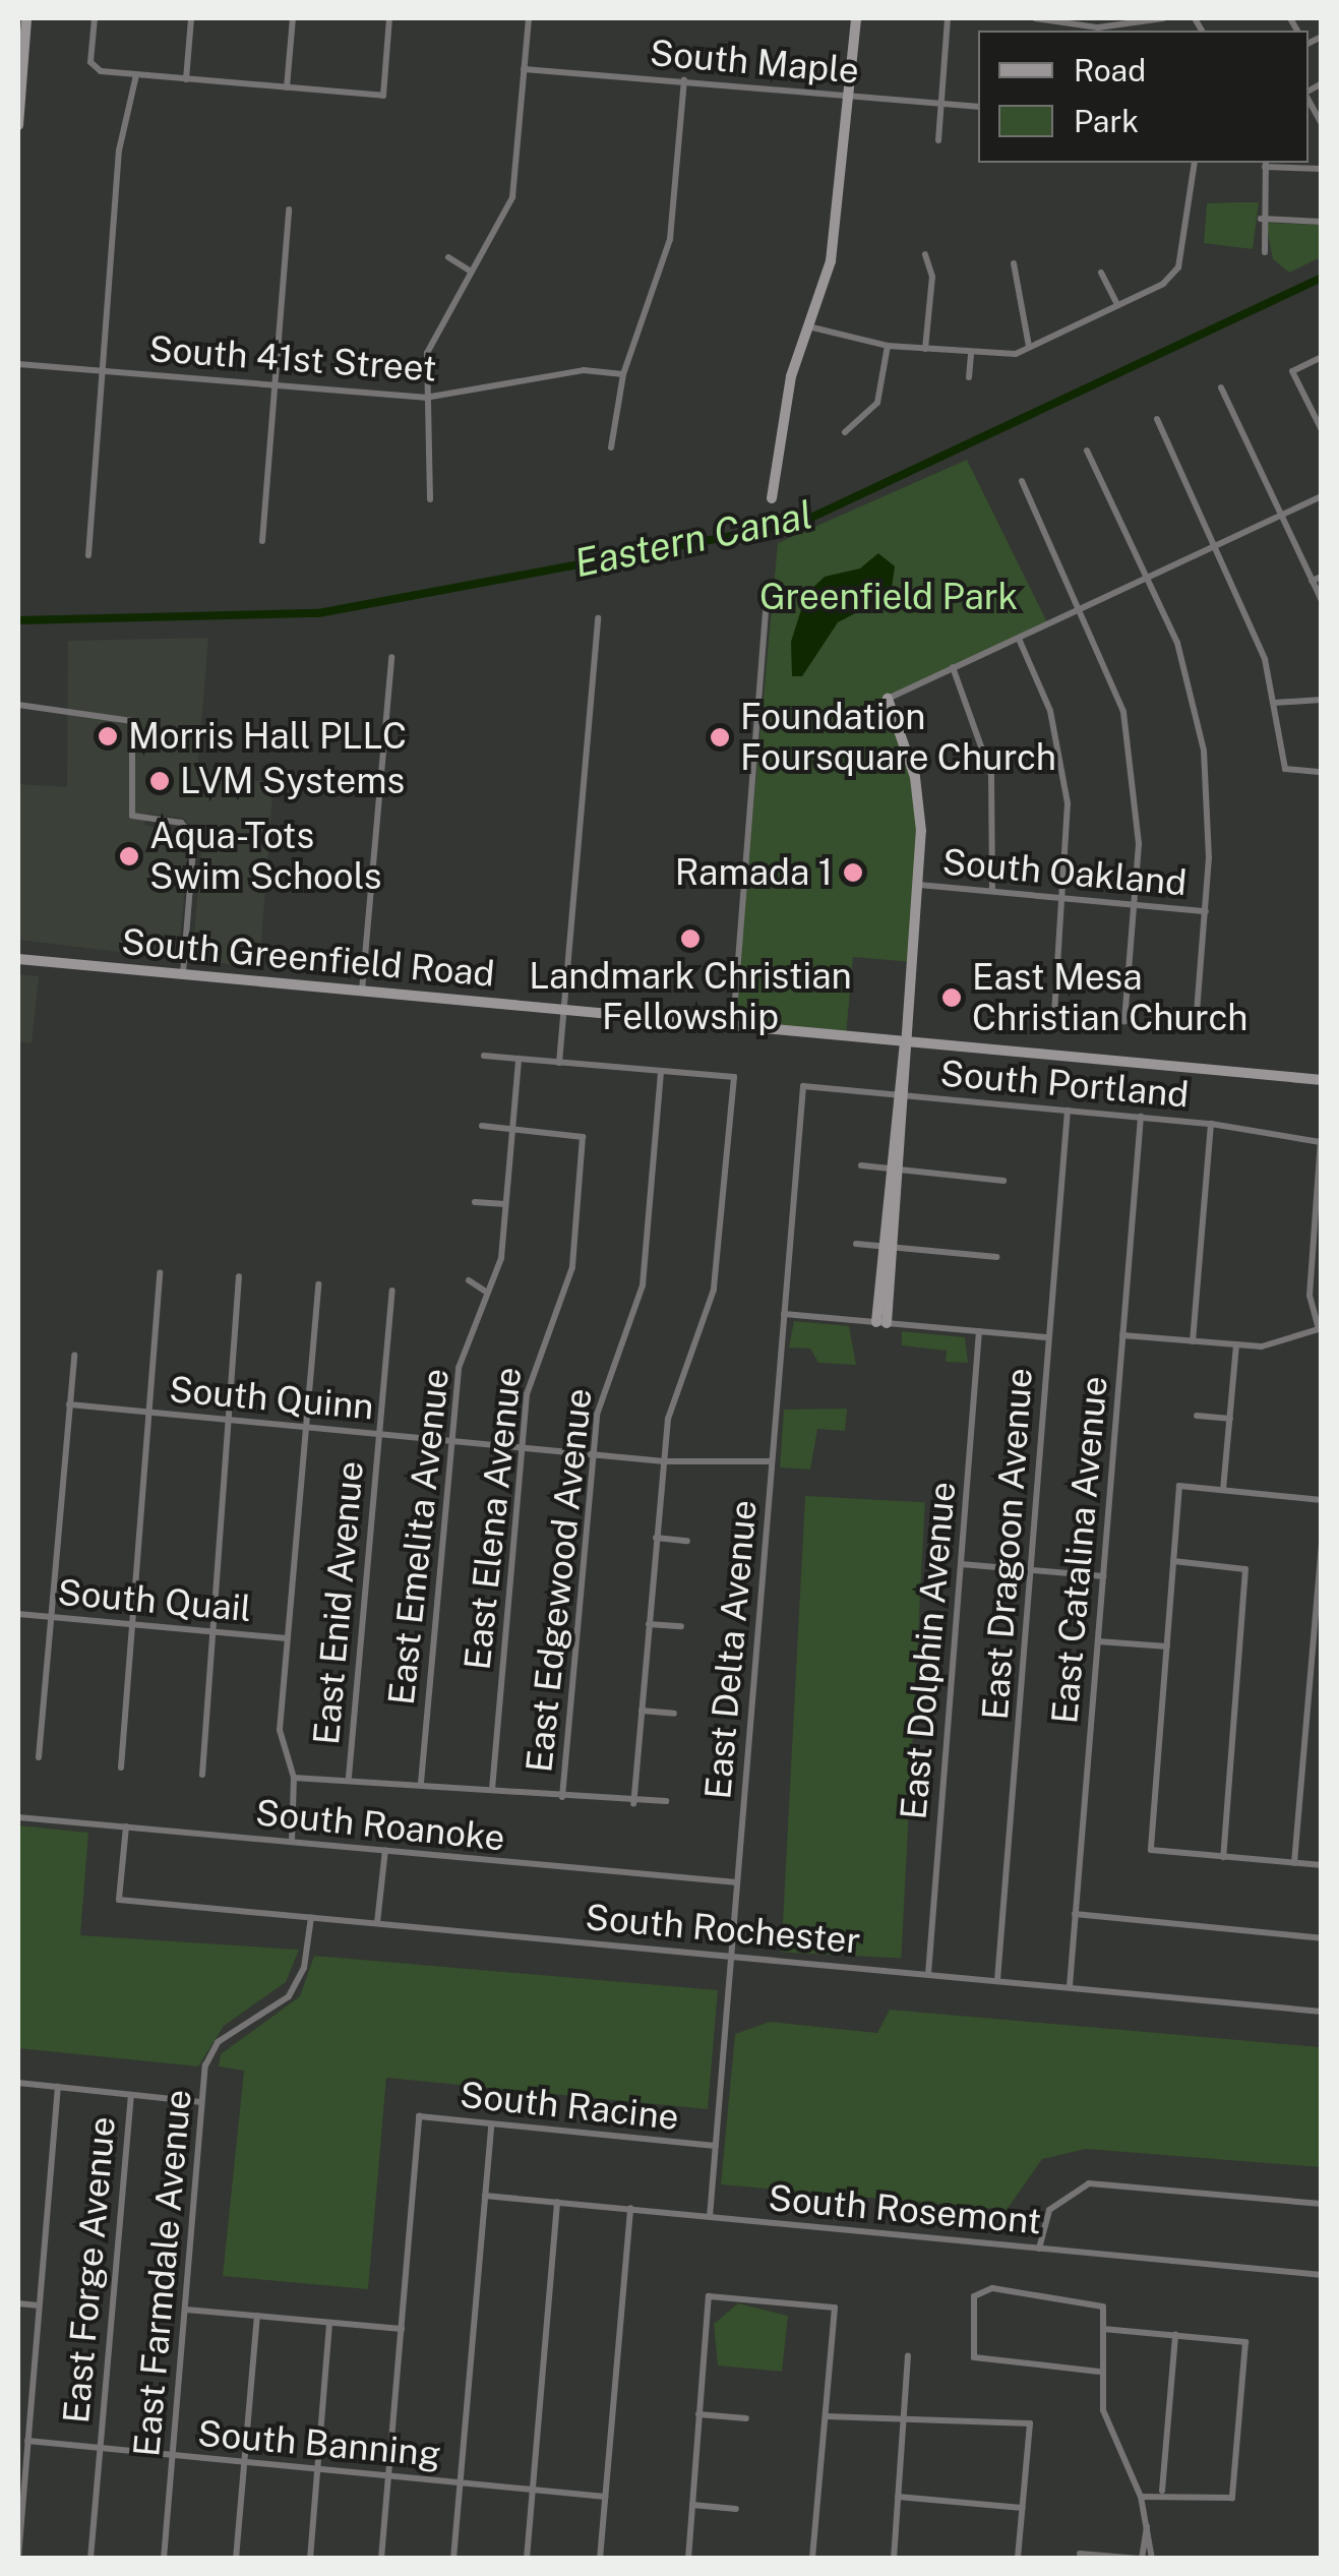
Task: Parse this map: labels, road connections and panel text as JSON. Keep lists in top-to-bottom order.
{
  "streets": {
    "main road": ["South Greenfield Road"],
    "street": [
      "South Maple",
      "South 41st Street",
      "South Oakland",
      "South Portland",
      "South Quinn",
      "East Elena Avenue",
      "East Emelita Avenue",
      "East Dragoon Avenue",
      "East Catalina Avenue",
      "East Edgewood Avenue",
      "South Quail",
      "East Enid Avenue",
      "East Delta Avenue",
      "East Dolphin Avenue",
      "South Roanoke",
      "South Rochester",
      "South Racine",
      "South Rosemont",
      "East Forge Avenue",
      "East Farmdale Avenue",
      "South Banning"
    ]
  },
  "crossings": [
    ["South Portland", "East Dragoon Avenue"],
    ["South Portland", "East Catalina Avenue"],
    ["South Portland", "East Delta Avenue"],
    ["South Quinn", "East Elena Avenue"],
    ["South Quinn", "East Emelita Avenue"],
    ["South Quinn", "East Edgewood Avenue"],
    ["South Quinn", "East Enid Avenue"],
    ["South Quinn", "East Delta Avenue"],
    ["East Elena Avenue", "East Emelita Avenue"],
    ["East Dragoon Avenue", "South Rochester"],
    ["East Catalina Avenue", "South Rochester"],
    ["East Delta Avenue", "South Roanoke"],
    ["East Delta Avenue", "South Rochester"],
    ["East Delta Avenue", "South Racine"],
    ["East Delta Avenue", "South Rosemont"],
    ["East Dolphin Avenue", "South Rochester"],
    ["South Roanoke", "South Rochester"],
    ["South Rochester", "East Farmdale Avenue"],
    ["East Forge Avenue", "South Banning"],
    ["East Farmdale Avenue", "South Banning"]
  ],
  "water": ["Eastern Canal"],
  "parks": ["Greenfield Park"],
  "places": [
    "Morris Hall PLLC",
    "Foundation Foursquare Church",
    "LVM Systems",
    "Aqua-Tots Swim Schools",
    "Ramada 1",
    "Landmark Christian Fellowship",
    "East Mesa Christian Church"
  ],
  "legend": ["Road", "Park"]
}
